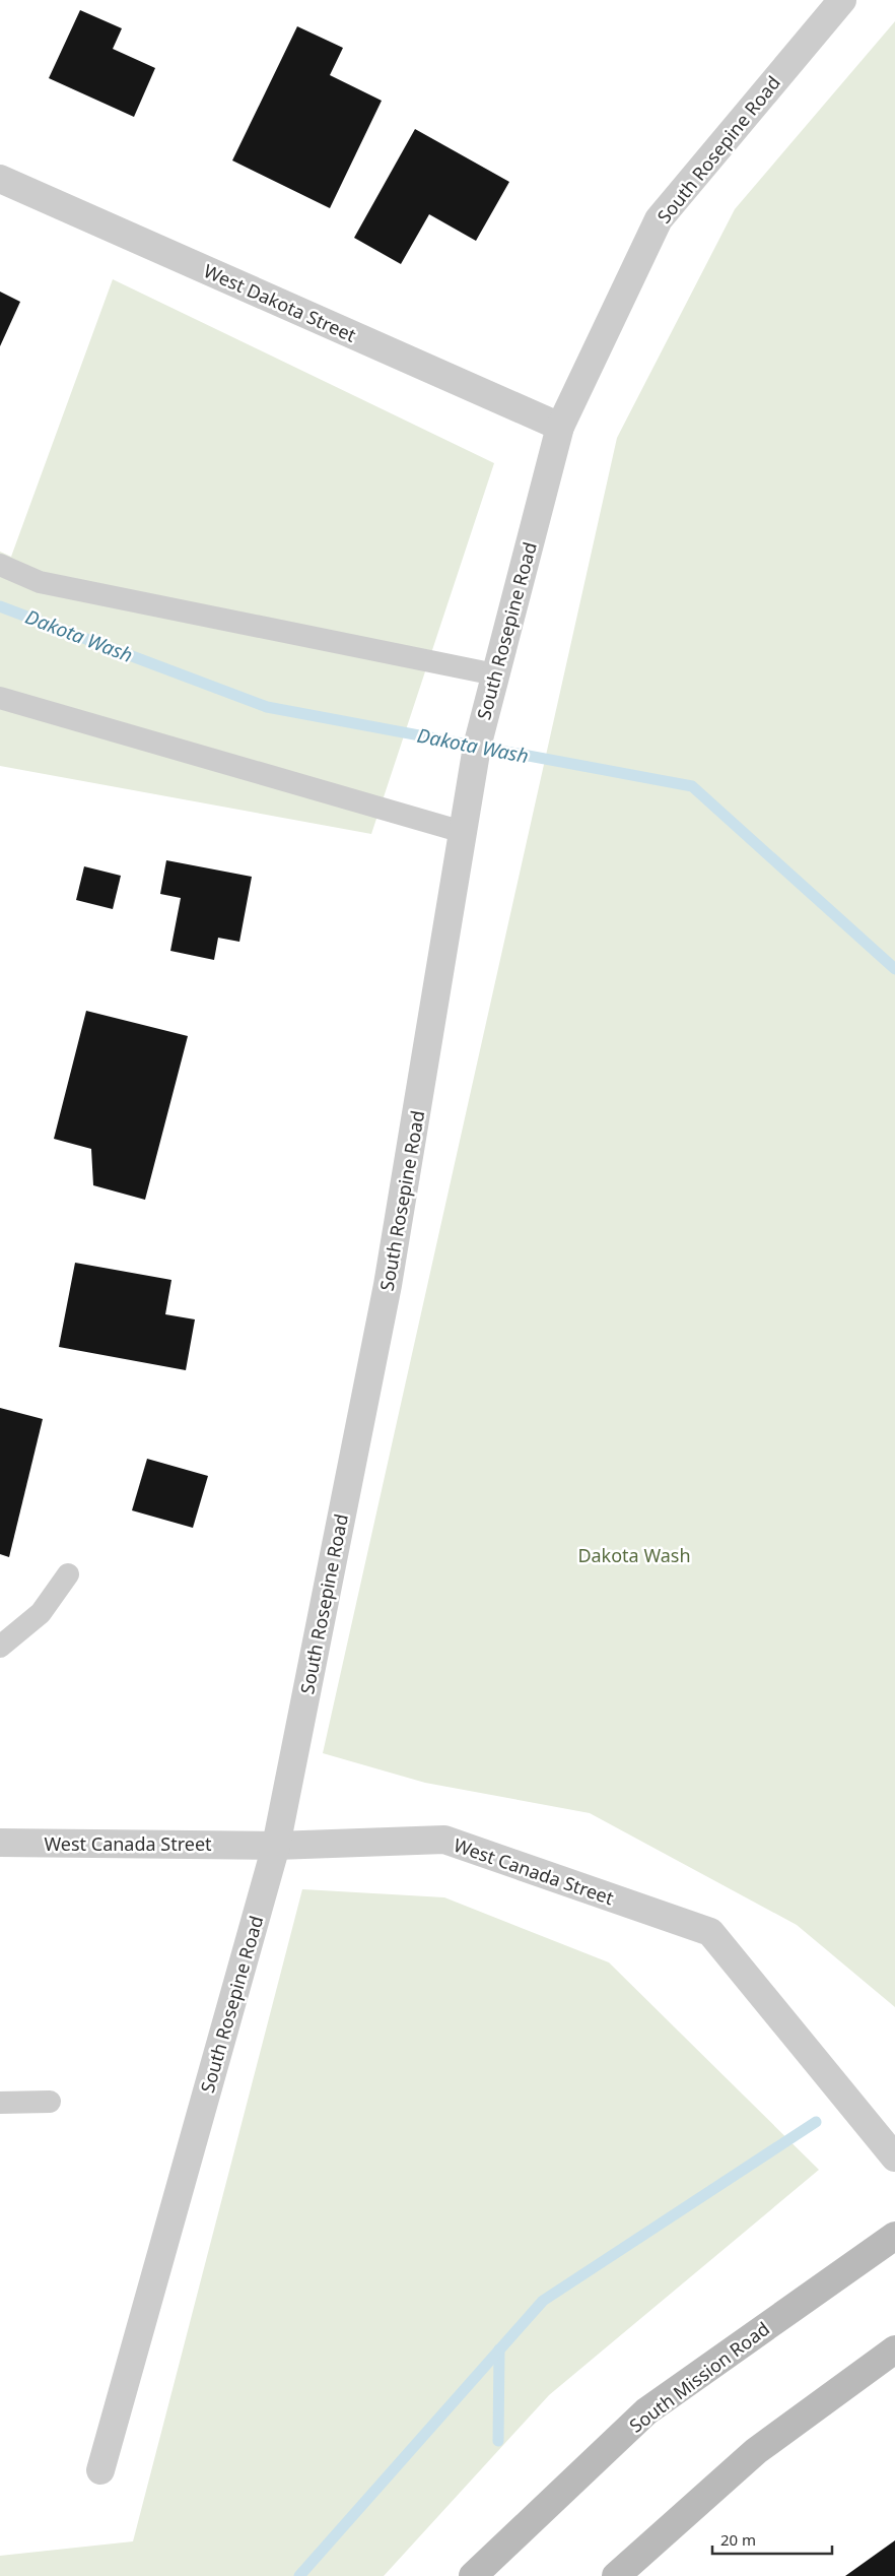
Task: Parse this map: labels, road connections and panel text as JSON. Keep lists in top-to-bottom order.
{
  "streets": {
    "main road": ["South Mission Road"],
    "street": ["South Rosepine Road", "West Dakota Street", "West Canada Street"]
  },
  "crossings": [
    ["South Rosepine Road", "West Dakota Street"],
    ["South Rosepine Road", "West Canada Street"]
  ],
  "water": ["Dakota Wash"],
  "parks": ["Dakota Wash"],
  "scale_bar": "20 m"
}
